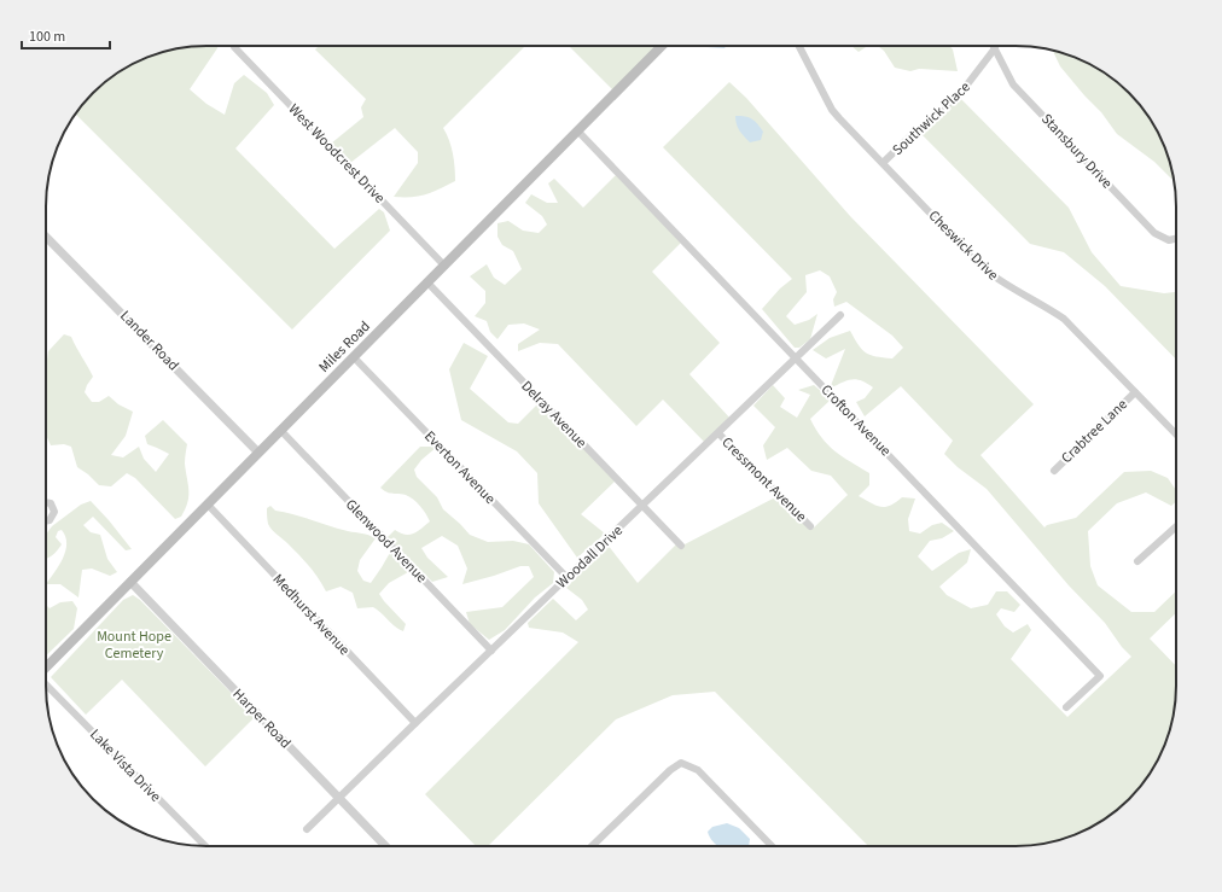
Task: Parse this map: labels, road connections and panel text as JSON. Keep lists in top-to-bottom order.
{
  "streets": {
    "main road": ["Miles Road"],
    "street": [
      "Southwick Place",
      "Stansbury Drive",
      "West Woodcrest Drive",
      "Cheswick Drive",
      "Lander Road",
      "Delray Avenue",
      "Crofton Avenue",
      "Crabtree Lane",
      "Everton Avenue",
      "Cressmont Avenue",
      "Glenwood Avenue",
      "Woodall Drive",
      "Medhurst Avenue",
      "Harper Road",
      "Lake Vista Drive"
    ]
  },
  "crossings": [
    ["Southwick Place", "Stansbury Drive"],
    ["Southwick Place", "Cheswick Drive"],
    ["West Woodcrest Drive", "Miles Road"],
    ["Cheswick Drive", "Crabtree Lane"],
    ["Lander Road", "Miles Road"],
    ["Miles Road", "Delray Avenue"],
    ["Miles Road", "Crofton Avenue"],
    ["Miles Road", "Everton Avenue"],
    ["Miles Road", "Glenwood Avenue"],
    ["Miles Road", "Medhurst Avenue"],
    ["Miles Road", "Harper Road"],
    ["Delray Avenue", "Woodall Drive"],
    ["Crofton Avenue", "Woodall Drive"],
    ["Everton Avenue", "Woodall Drive"],
    ["Cressmont Avenue", "Woodall Drive"],
    ["Glenwood Avenue", "Woodall Drive"],
    ["Woodall Drive", "Medhurst Avenue"],
    ["Woodall Drive", "Harper Road"]
  ],
  "parks": ["Mount Hope Cemetery"],
  "scale_bar": "100 m"
}
